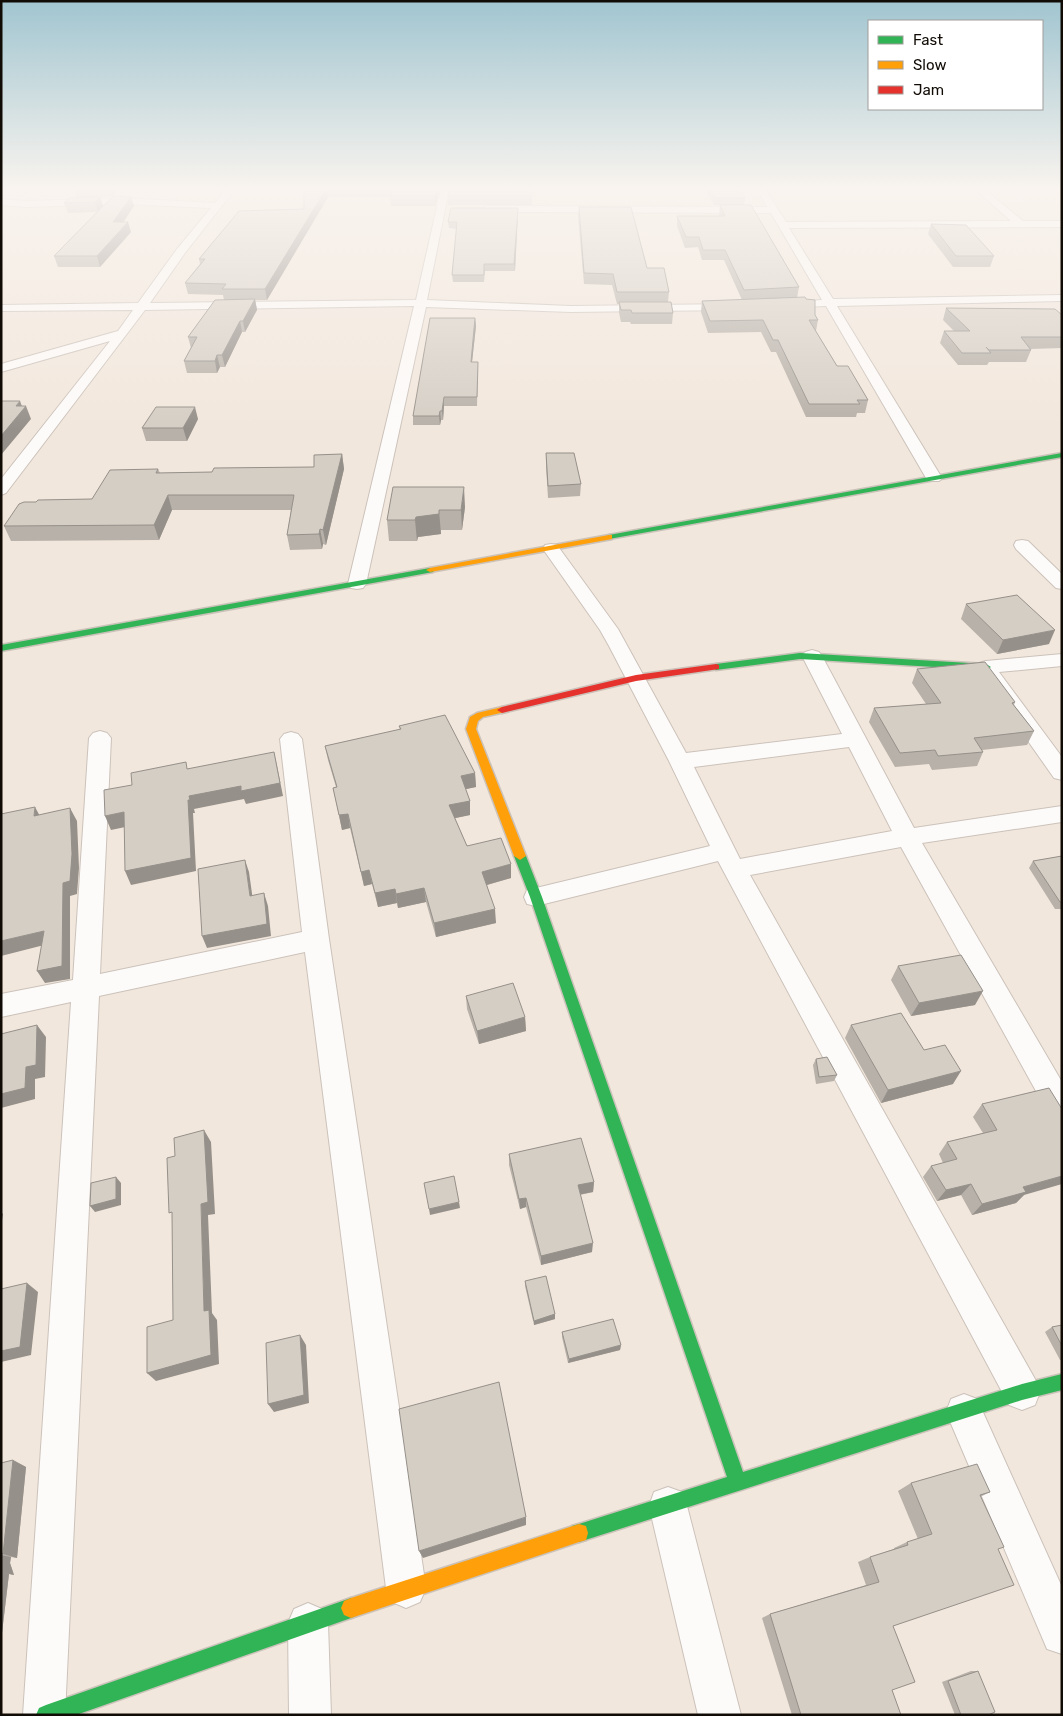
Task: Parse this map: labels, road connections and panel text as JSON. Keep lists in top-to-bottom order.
{
  "legend": ["Fast", "Slow", "Jam"]
}
